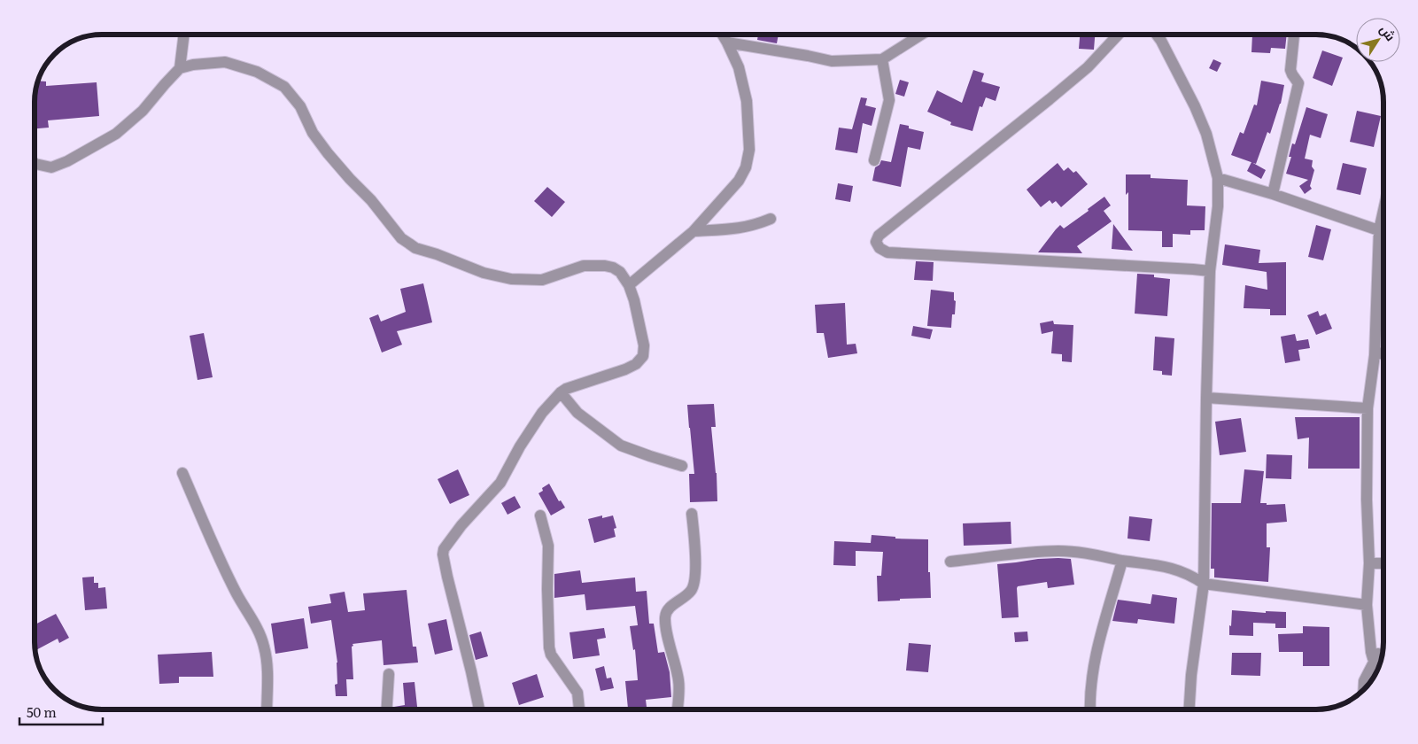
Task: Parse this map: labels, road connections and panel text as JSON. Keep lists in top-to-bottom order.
{
  "scale_bar": "50 m",
  "north": "top right"
}
